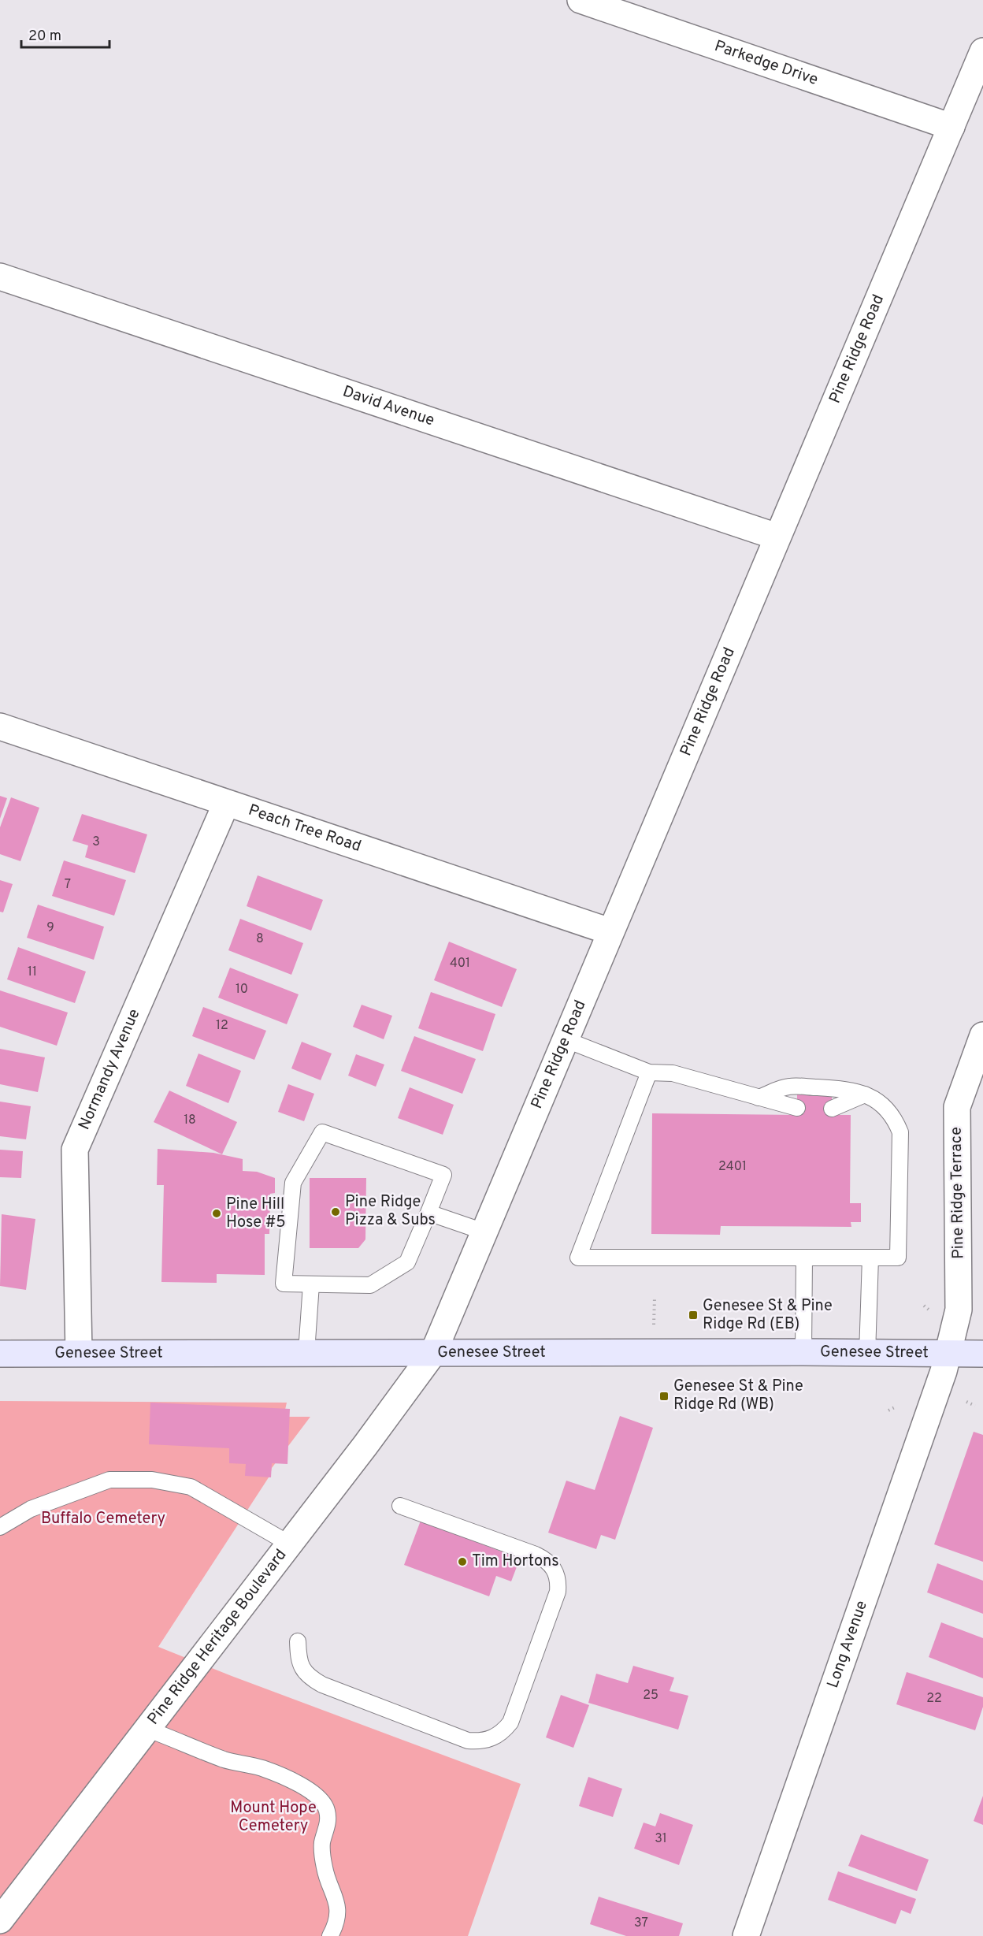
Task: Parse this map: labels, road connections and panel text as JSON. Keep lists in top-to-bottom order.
{
  "streets": {
    "main road": ["Genesee Street"],
    "street": [
      "Parkedge Drive",
      "Pine Ridge Road",
      "David Avenue",
      "Peach Tree Road",
      "Normandy Avenue",
      "Pine Ridge Terrace",
      "Pine Ridge Heritage Boulevard",
      "Long Avenue"
    ]
  },
  "crossings": [
    ["Parkedge Drive", "Pine Ridge Road"],
    ["Pine Ridge Road", "David Avenue"],
    ["Pine Ridge Road", "Peach Tree Road"],
    ["Pine Ridge Road", "Genesee Street"],
    ["Pine Ridge Road", "Pine Ridge Heritage Boulevard"],
    ["Peach Tree Road", "Normandy Avenue"],
    ["Normandy Avenue", "Genesee Street"],
    ["Pine Ridge Terrace", "Genesee Street"],
    ["Pine Ridge Terrace", "Long Avenue"],
    ["Genesee Street", "Pine Ridge Heritage Boulevard"],
    ["Genesee Street", "Long Avenue"]
  ],
  "parks": ["Buffalo Cemetery", "Mount Hope Cemetery"],
  "places": {
    "other": ["Pine Ridge Pizza & Subs", "Pine Hill Hose #5", "Tim Hortons"],
    "transit": ["Genesee St & Pine Ridge Rd (EB)", "Genesee St & Pine Ridge Rd (WB)"]
  },
  "house_numbers": [
    "3",
    "7",
    "9",
    "8",
    "401",
    "11",
    "10",
    "12",
    "18",
    "2401",
    "25",
    "22",
    "31",
    "37"
  ],
  "scale_bar": "20 m"
}
